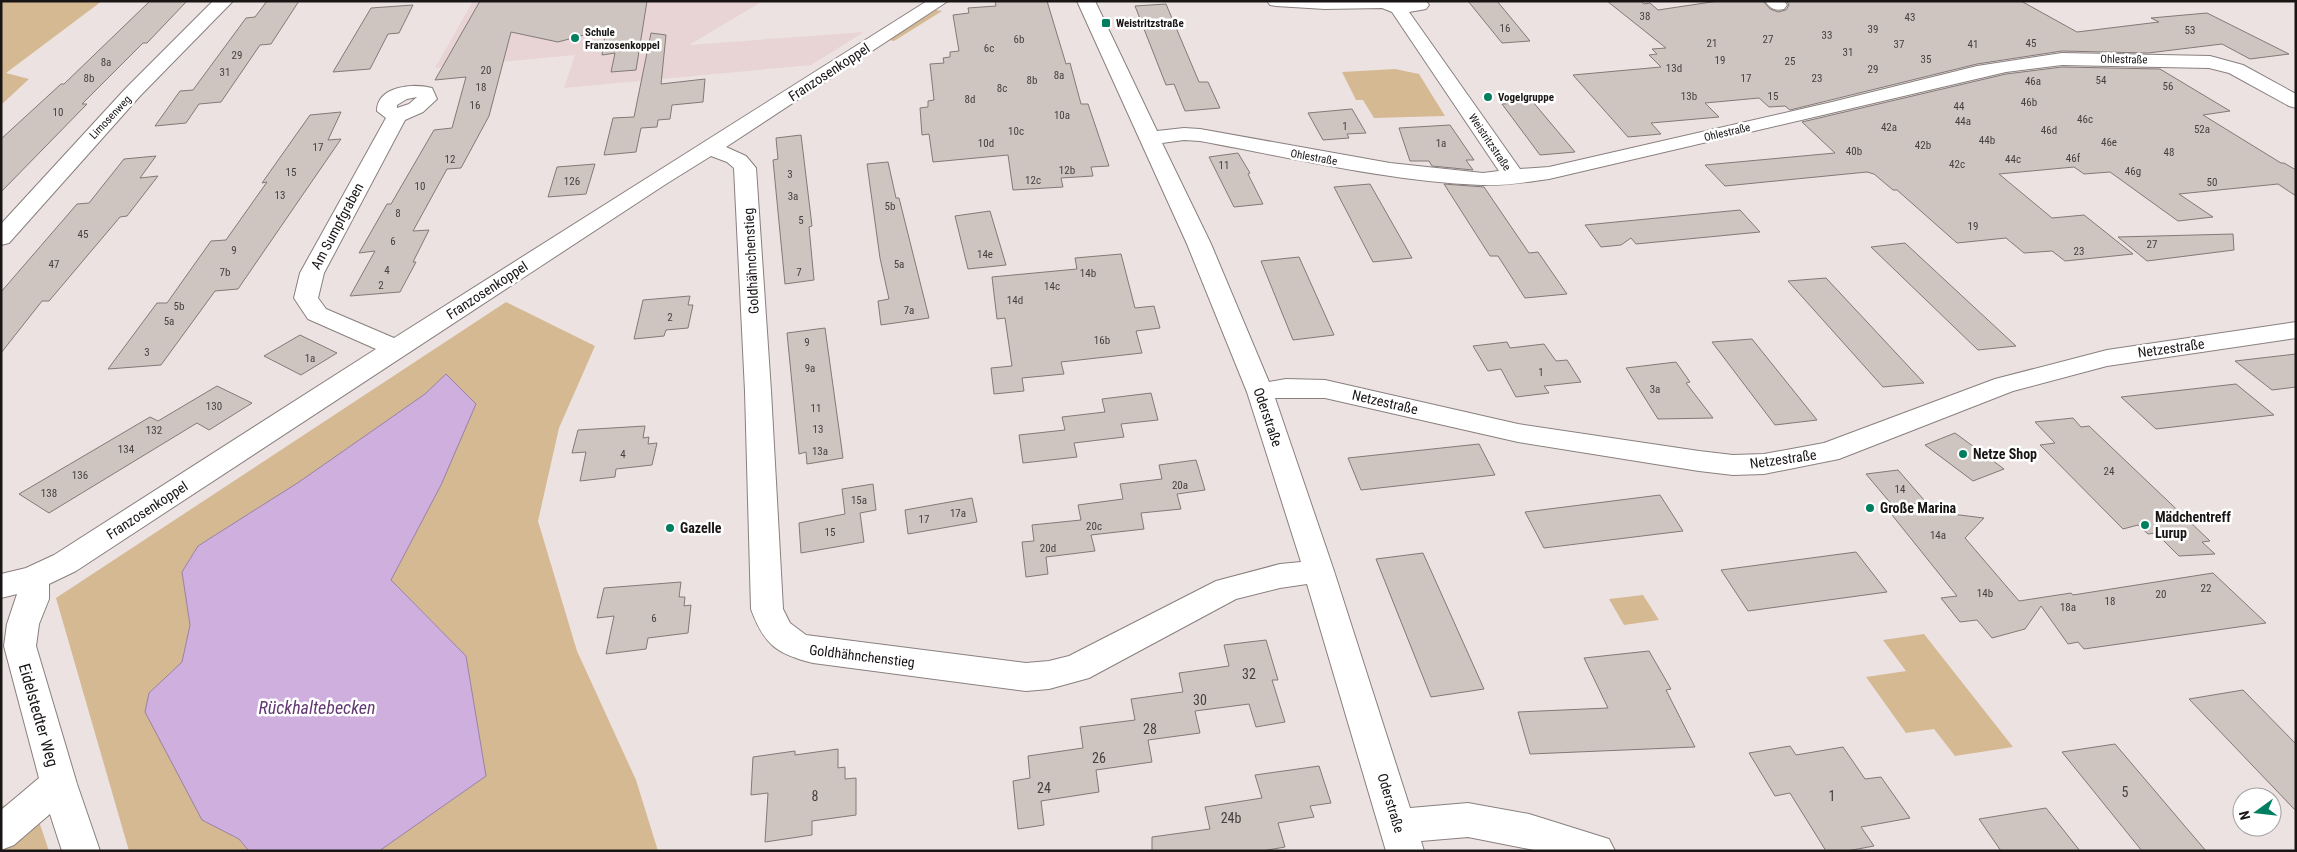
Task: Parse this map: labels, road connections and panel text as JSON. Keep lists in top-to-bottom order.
{
  "streets": {
    "street": [
      "Ohlestraße",
      "Franzosenkoppel",
      "Limosenweg",
      "Weistritzstraße",
      "Am Sumpfgraben",
      "Goldhähnchenstieg",
      "Netzestraße",
      "Oderstraße",
      "Eidelstedter Weg"
    ]
  },
  "crossings": [
    ["Ohlestraße", "Weistritzstraße"],
    ["Ohlestraße", "Oderstraße"],
    ["Franzosenkoppel", "Am Sumpfgraben"],
    ["Franzosenkoppel", "Goldhähnchenstieg"],
    ["Franzosenkoppel", "Eidelstedter Weg"],
    ["Goldhähnchenstieg", "Oderstraße"],
    ["Netzestraße", "Oderstraße"]
  ],
  "water": ["Rückhaltebecken"],
  "places": {
    "transit": ["Weistritzstraße"],
    "other": [
      "Schule Franzosenkoppel",
      "Vogelgruppe",
      "Netze Shop",
      "Große Marina",
      "Mädchentreff Lurup",
      "Gazelle"
    ]
  },
  "house_numbers": [
    "38",
    "43",
    "16",
    "39",
    "53",
    "33",
    "6b",
    "27",
    "21",
    "45",
    "37",
    "41",
    "6c",
    "31",
    "29",
    "35",
    "19",
    "25",
    "8a",
    "13d",
    "29",
    "20",
    "31",
    "8a",
    "8b",
    "17",
    "23",
    "8b",
    "54",
    "46a",
    "56",
    "18",
    "8c",
    "13b",
    "15",
    "8d",
    "46b",
    "16",
    "44",
    "10",
    "10a",
    "46c",
    "44a",
    "1",
    "42a",
    "52a",
    "46d",
    "10c",
    "44b",
    "46e",
    "10d",
    "1a",
    "42b",
    "17",
    "40b",
    "48",
    "46f",
    "12",
    "44c",
    "42c",
    "11",
    "12b",
    "46g",
    "15",
    "3",
    "12c",
    "126",
    "50",
    "10",
    "13",
    "3a",
    "5b",
    "8",
    "5",
    "19",
    "45",
    "6",
    "27",
    "9",
    "23",
    "14e",
    "47",
    "5a",
    "4",
    "7b",
    "7",
    "14b",
    "2",
    "14c",
    "14d",
    "5b",
    "7a",
    "2",
    "5a",
    "16b",
    "9",
    "3",
    "1a",
    "9a",
    "1",
    "3a",
    "130",
    "11",
    "13",
    "132",
    "134",
    "13a",
    "4",
    "24",
    "136",
    "20a",
    "14",
    "138",
    "15a",
    "17a",
    "17",
    "20c",
    "15",
    "14a",
    "20d",
    "22",
    "14b",
    "20",
    "18",
    "18a",
    "6",
    "32",
    "30",
    "28",
    "26",
    "24",
    "5",
    "8",
    "1",
    "24b"
  ],
  "north": "left"
}
